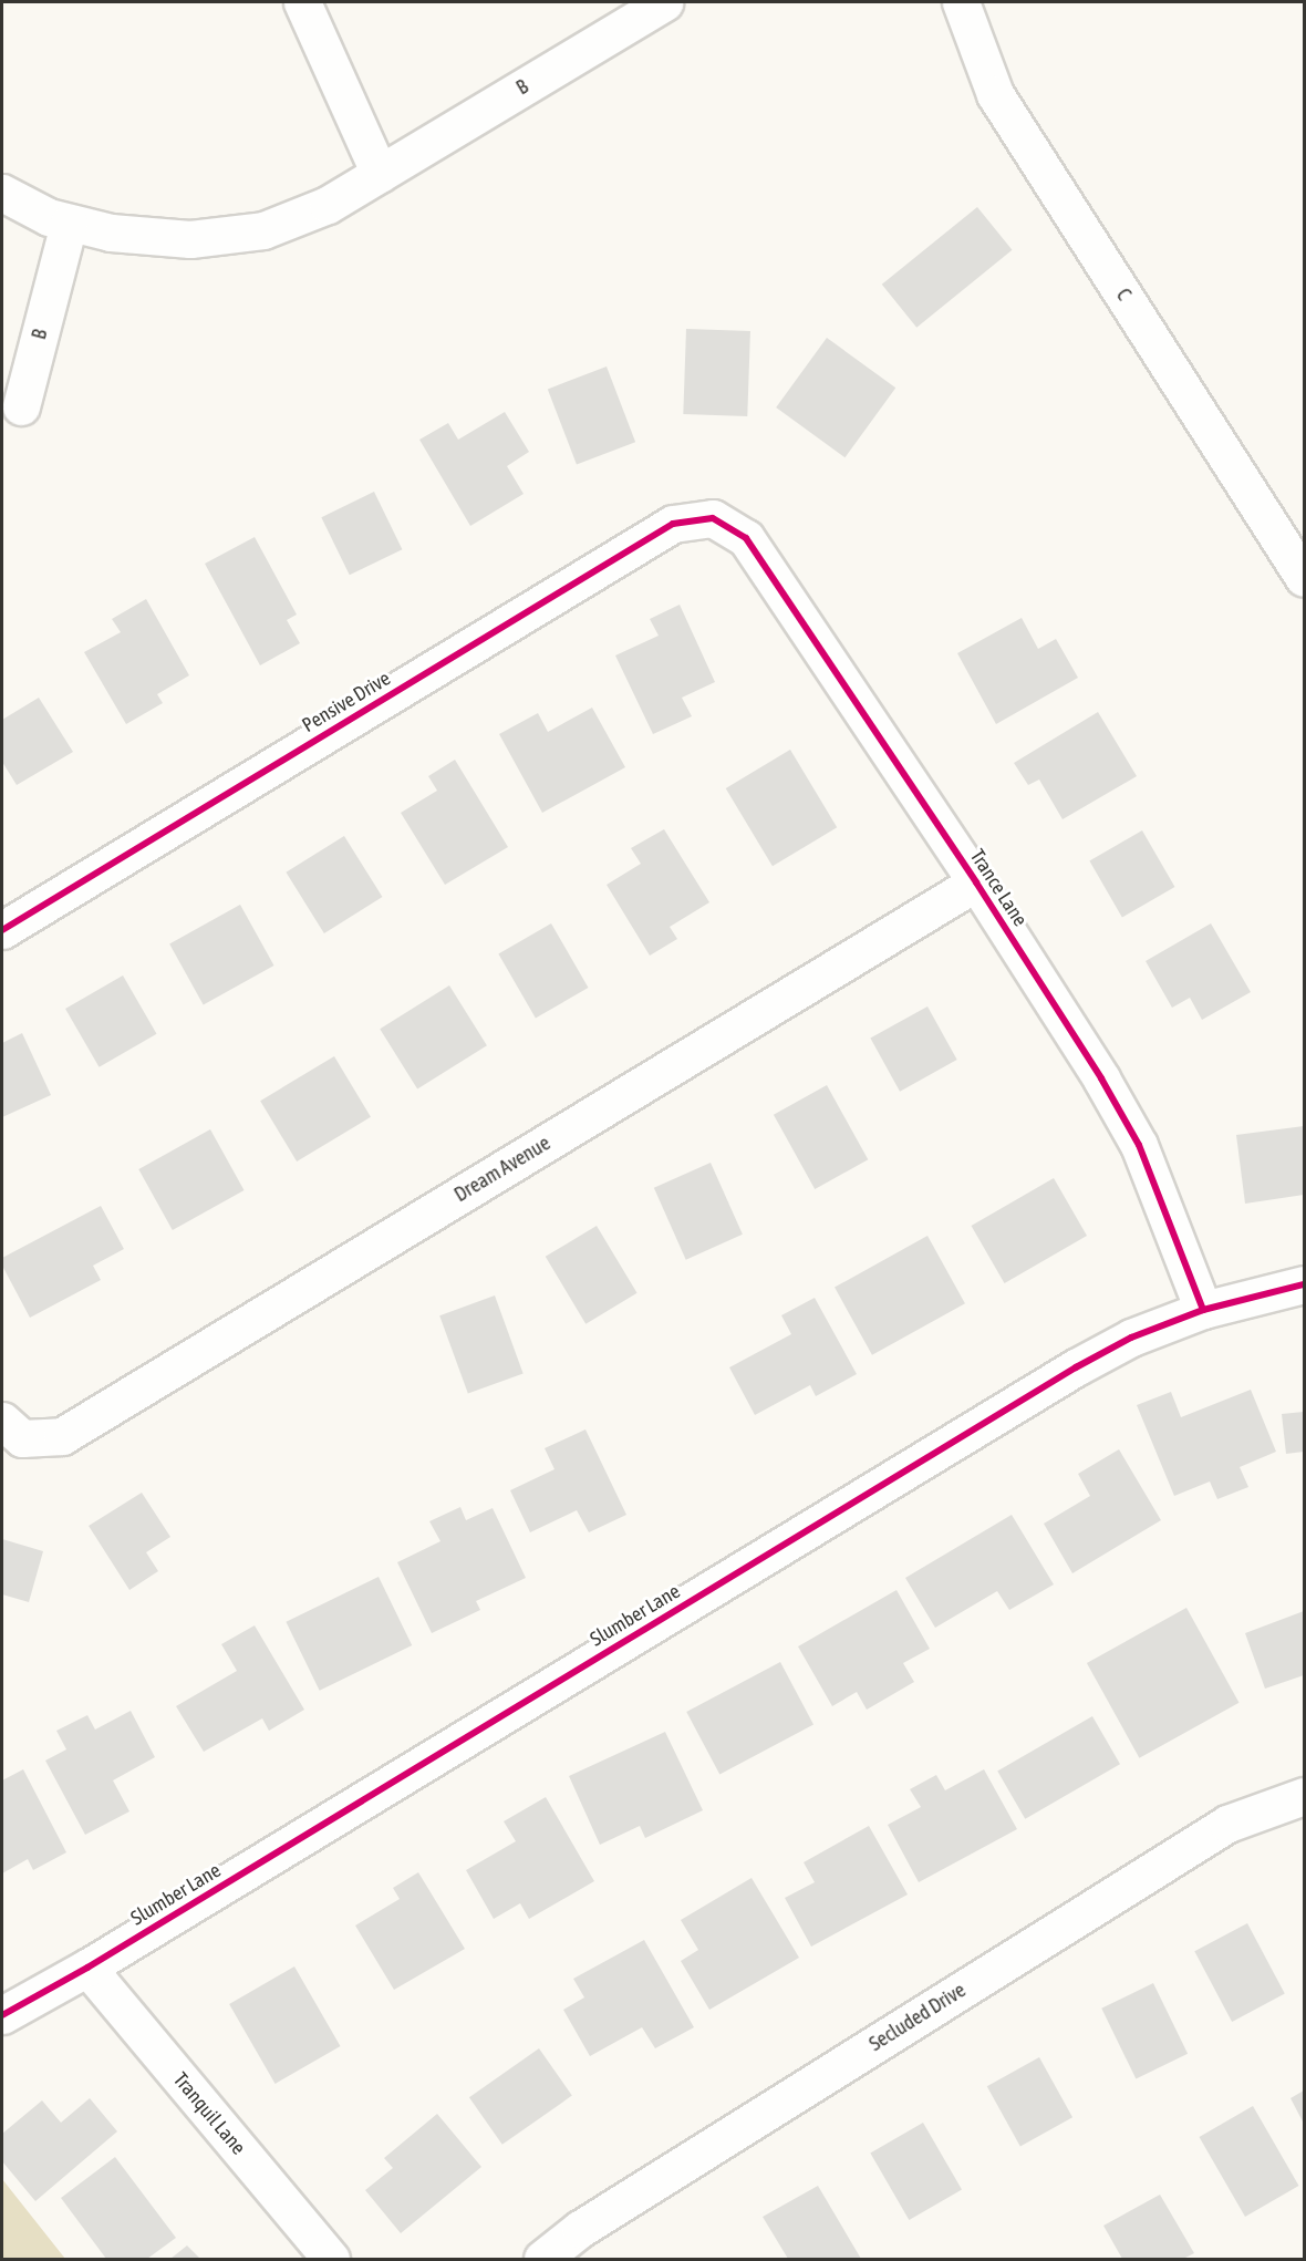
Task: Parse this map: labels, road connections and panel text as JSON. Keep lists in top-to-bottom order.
{
  "streets": {
    "street": [
      "B",
      "C",
      "Pensive Drive",
      "Trance Lane",
      "Dream Avenue",
      "Slumber Lane",
      "Secluded Drive",
      "Tranquil Lane"
    ]
  },
  "crossings": [
    ["Pensive Drive", "Trance Lane"],
    ["Trance Lane", "Dream Avenue"],
    ["Trance Lane", "Slumber Lane"],
    ["Slumber Lane", "Tranquil Lane"]
  ]
}
